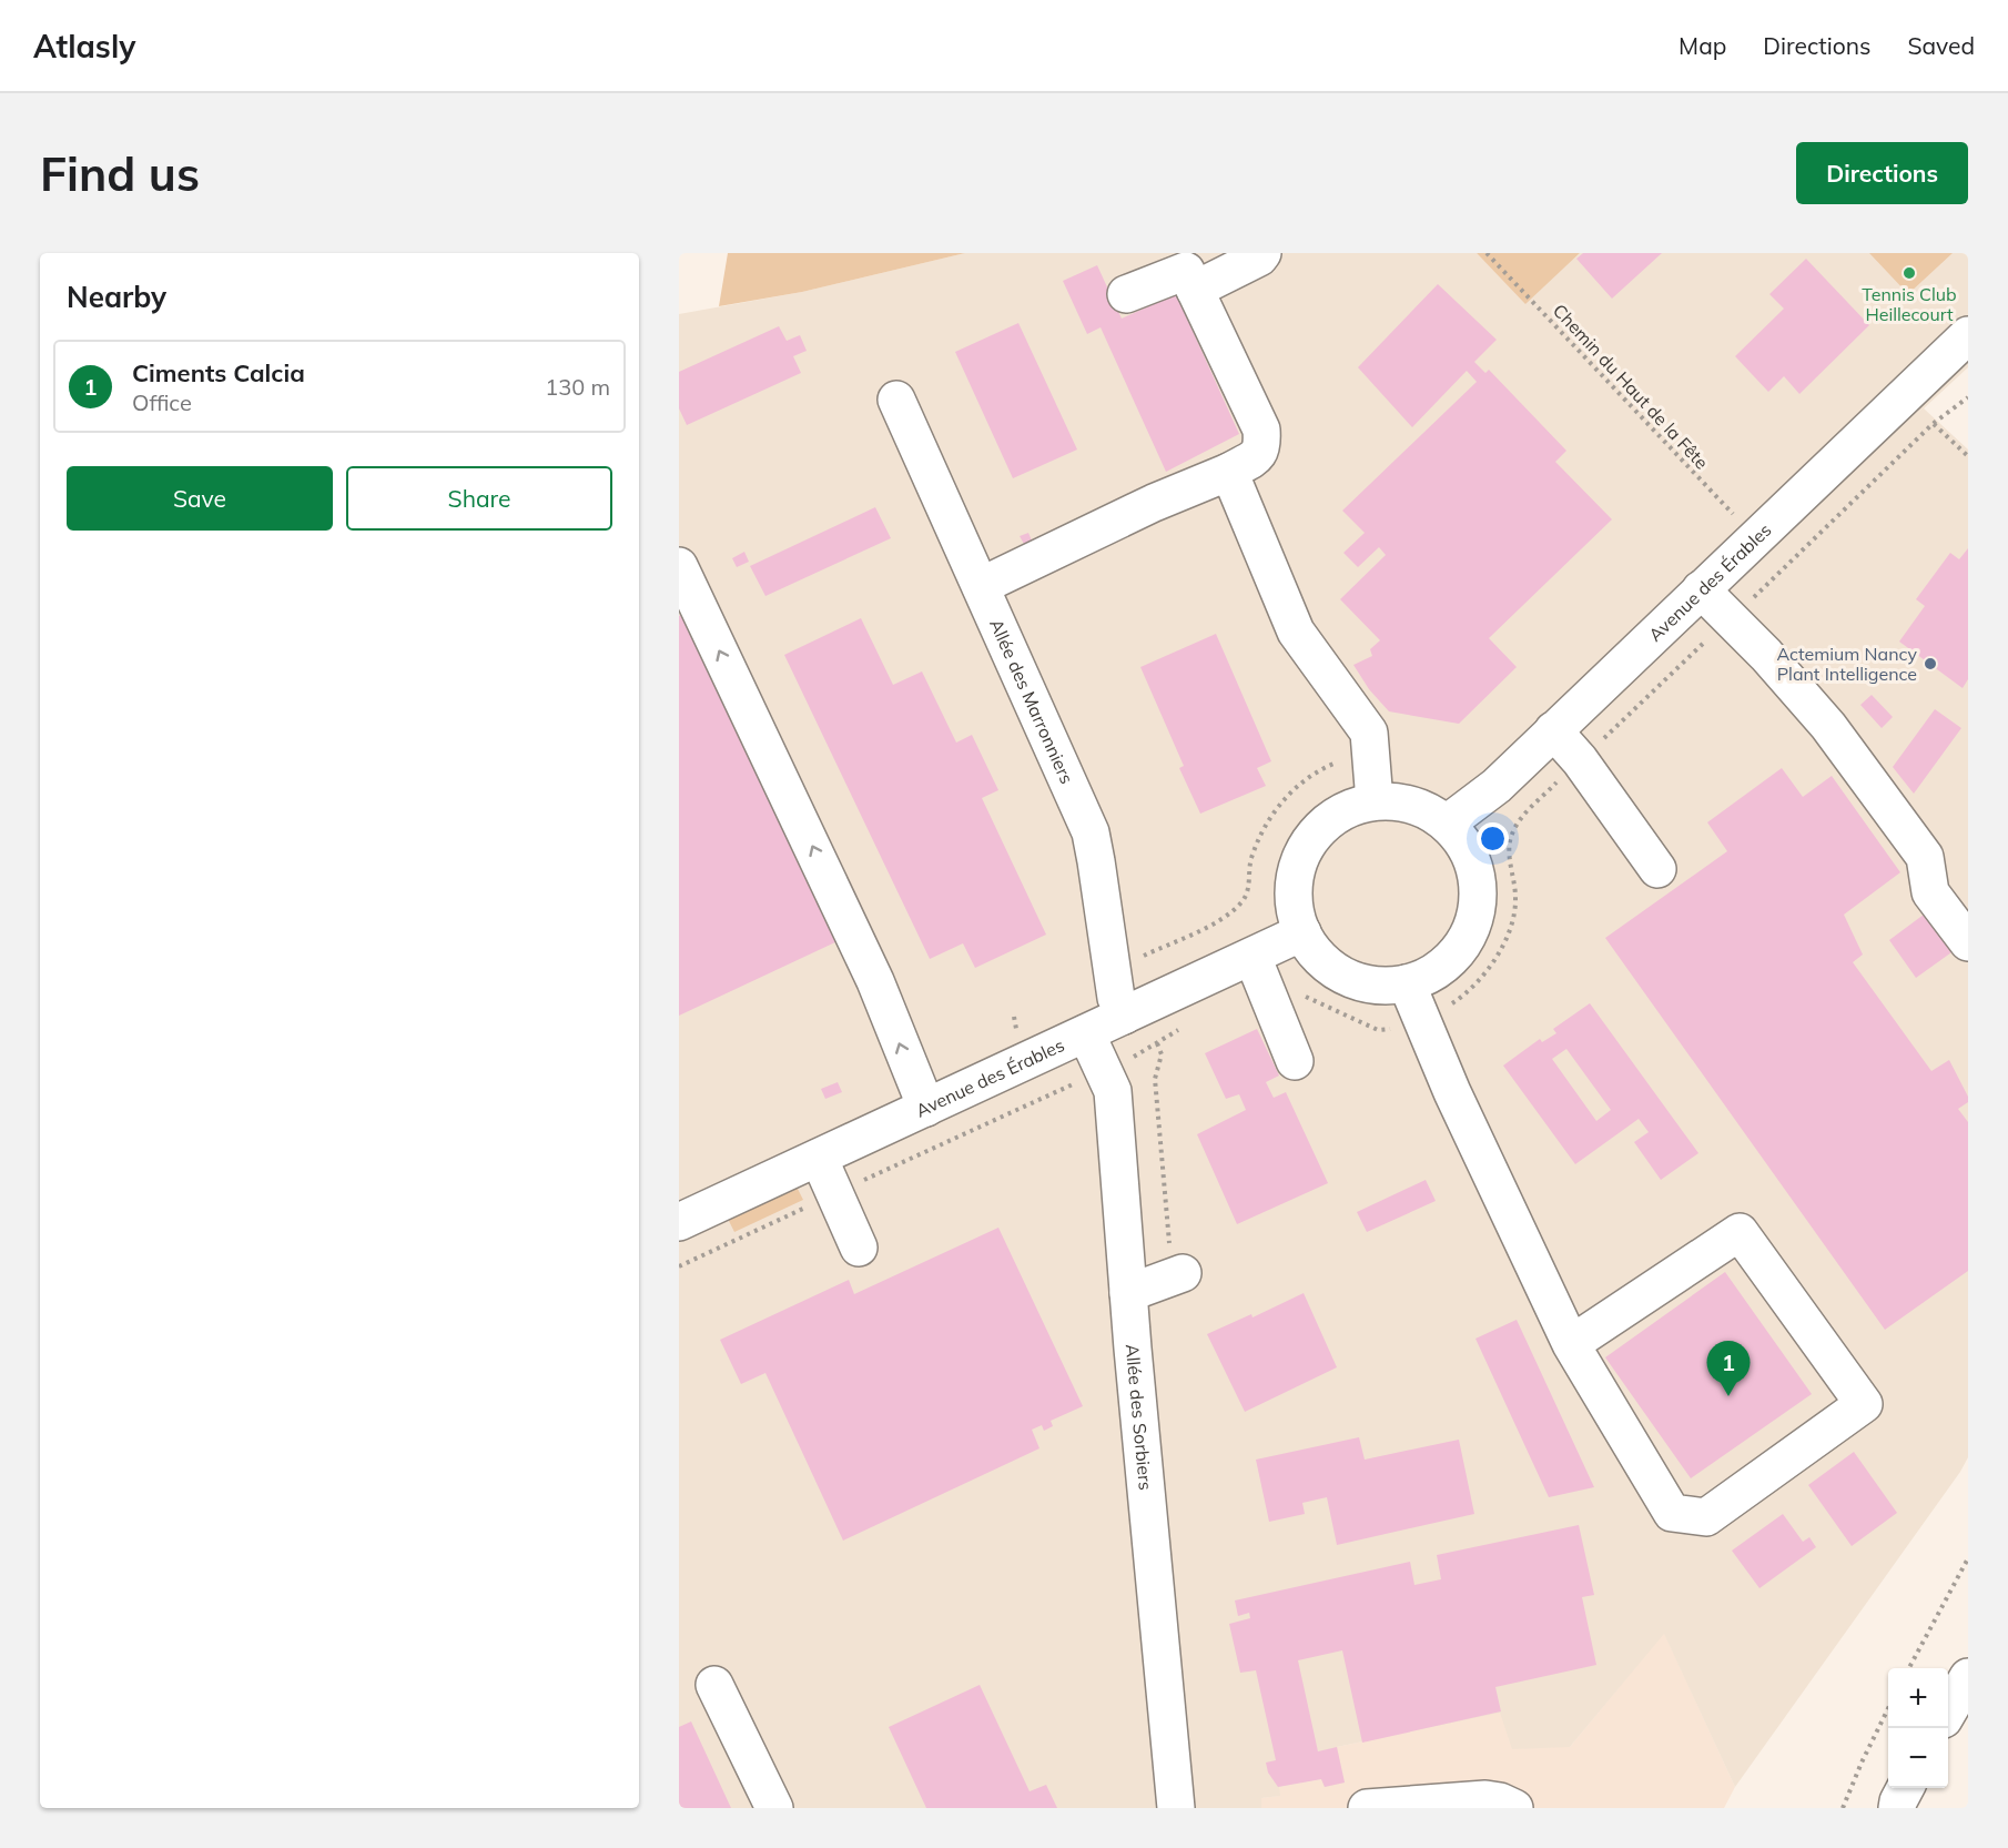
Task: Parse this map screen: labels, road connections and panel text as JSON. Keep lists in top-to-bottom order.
{
  "streets": {
    "street": ["Avenue des Érables", "Allée des Marronniers", "Allée des Sorbiers"],
    "path": ["Chemin du Haut de la Fête"]
  },
  "crossings": [
    ["Chemin du Haut de la Fête", "Avenue des Érables"],
    ["Avenue des Érables", "Allée des Marronniers"],
    ["Avenue des Érables", "Allée des Sorbiers"]
  ],
  "places": ["Tennis Club Heillecourt", "Actemium Nancy Plant Intelligence"],
  "page": {
    "header": "Atlasly",
    "nav": ["Map", "Directions", "Saved"],
    "buttons": [
      "Directions",
      ["Save", "Share"]
    ],
    "title": "Find us",
    "heading": "Nearby",
    "list": [
      {
        "mark": "1",
        "name": "Ciments Calcia",
        "note": "Office",
        "value": "130 m"
      }
    ],
    "pins": "1",
    "map_buttons": ["+", "−"]
  }
}
